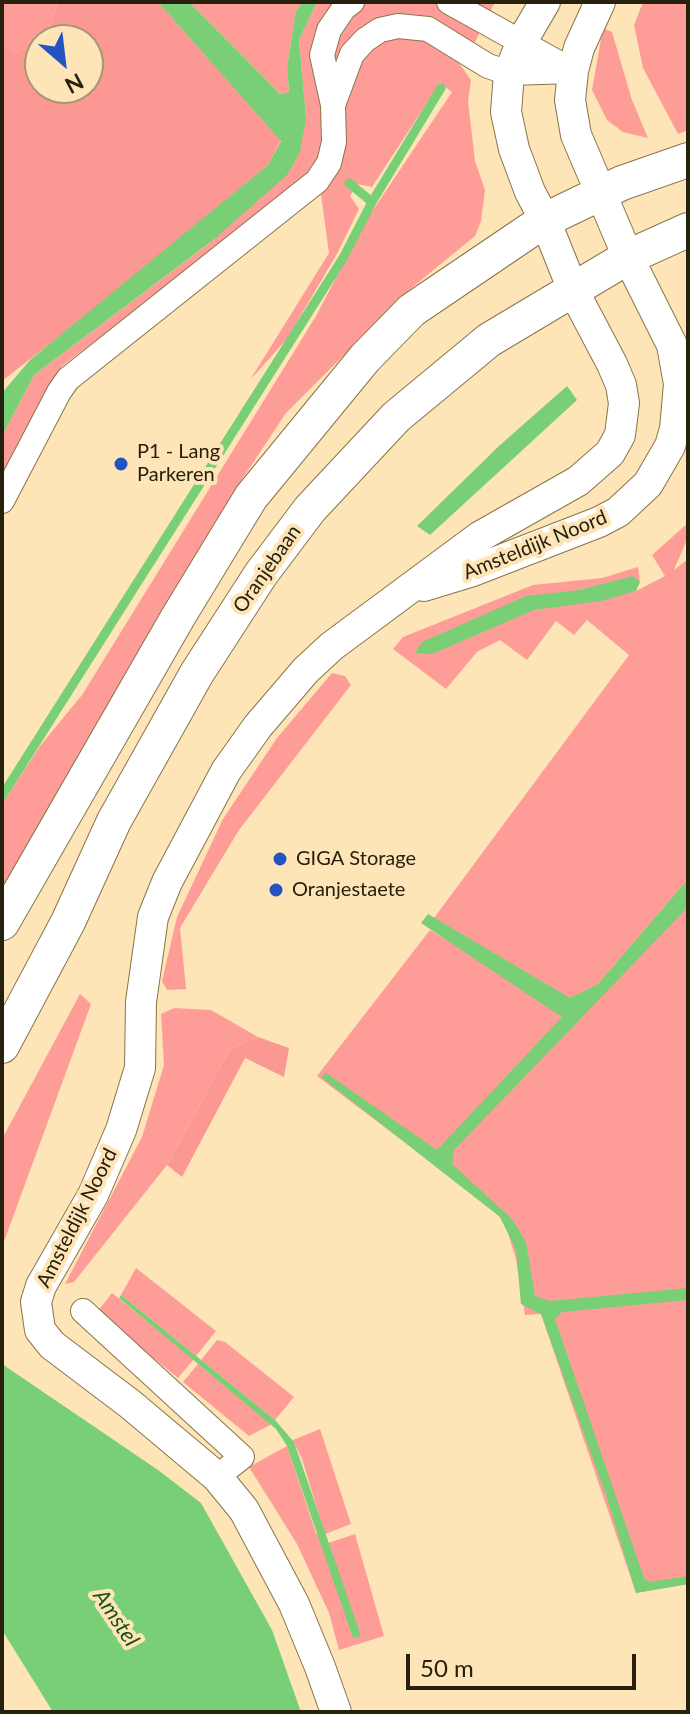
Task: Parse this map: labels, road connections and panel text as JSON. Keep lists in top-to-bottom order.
{
  "streets": {
    "main road": ["Oranjebaan"],
    "street": ["Amsteldijk Noord"]
  },
  "crossings": [
    ["Amsteldijk Noord", "Oranjebaan"]
  ],
  "water": ["Amstel"],
  "places": ["P1 - Lang Parkeren", "GIGA Storage", "Oranjestaete"],
  "scale_bar": "50 m",
  "north": "bottom right"
}
